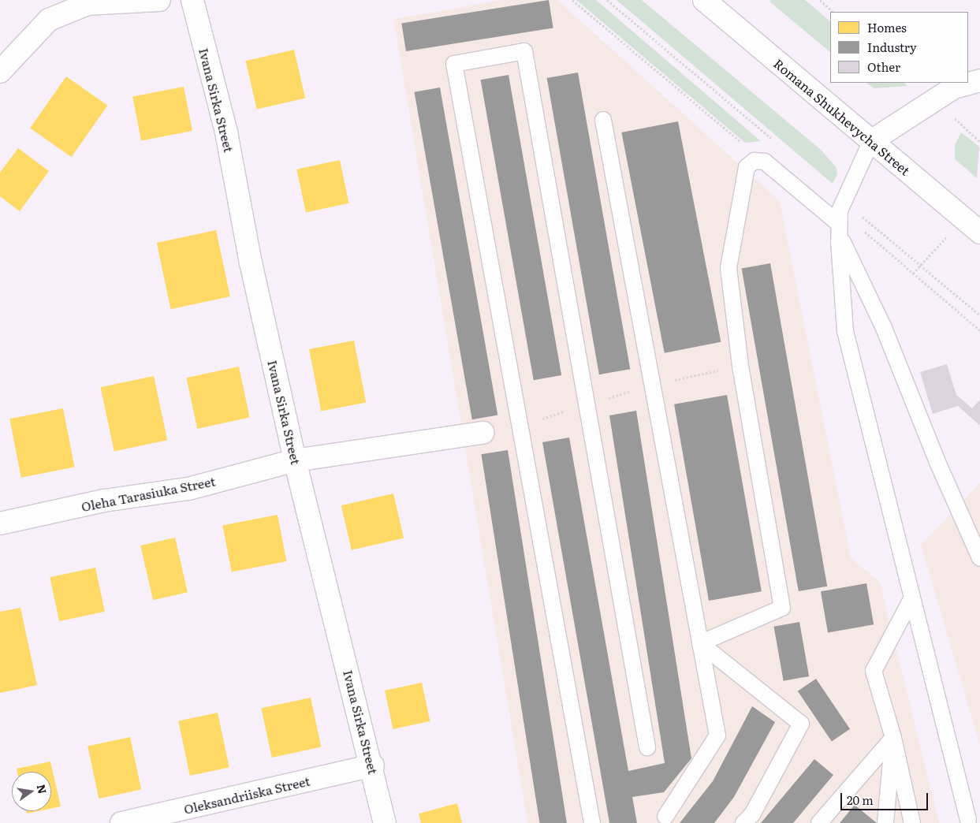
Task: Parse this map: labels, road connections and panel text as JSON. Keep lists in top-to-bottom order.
{
  "streets": {
    "street": [
      "Ivana Sirka Street",
      "Romana Shukhevycha Street",
      "Oleha Tarasiuka Street",
      "Oleksandriiska Street"
    ]
  },
  "crossings": [
    ["Ivana Sirka Street", "Oleha Tarasiuka Street"],
    ["Ivana Sirka Street", "Oleksandriiska Street"]
  ],
  "legend": ["Homes", "Industry", "Other"],
  "scale_bar": "20 m",
  "north": "right"
}
